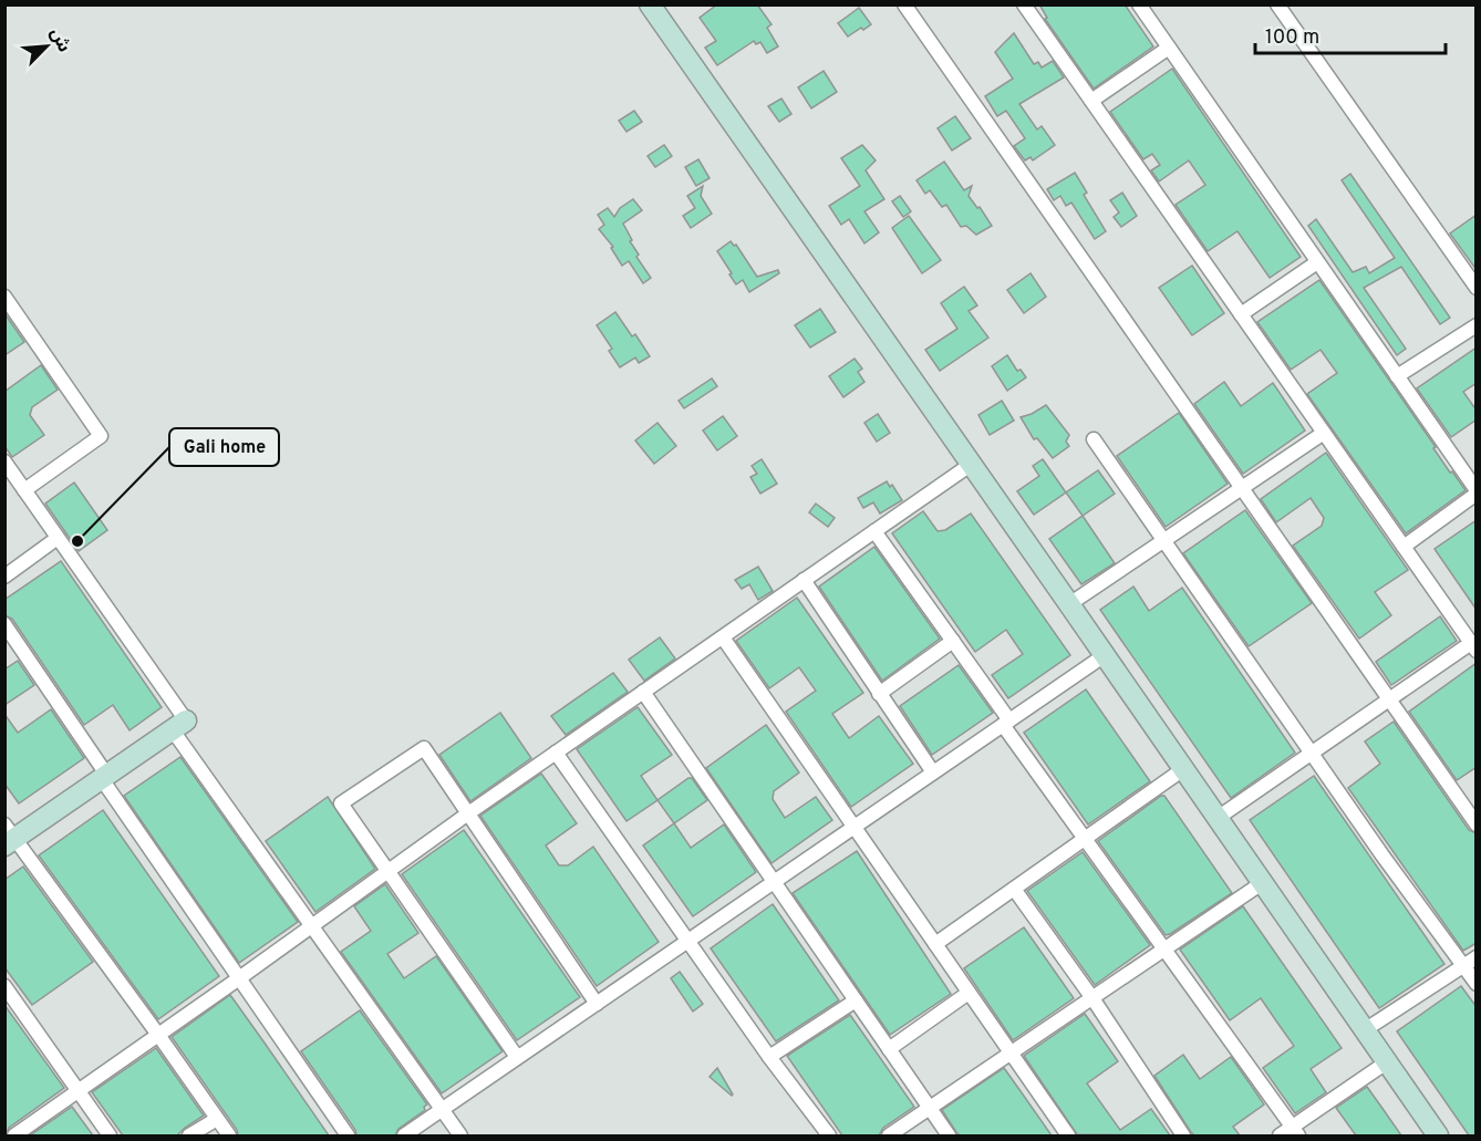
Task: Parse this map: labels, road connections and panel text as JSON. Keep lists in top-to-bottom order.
{
  "places": ["Gali home"],
  "scale_bar": "100 m",
  "north": "top right"
}
